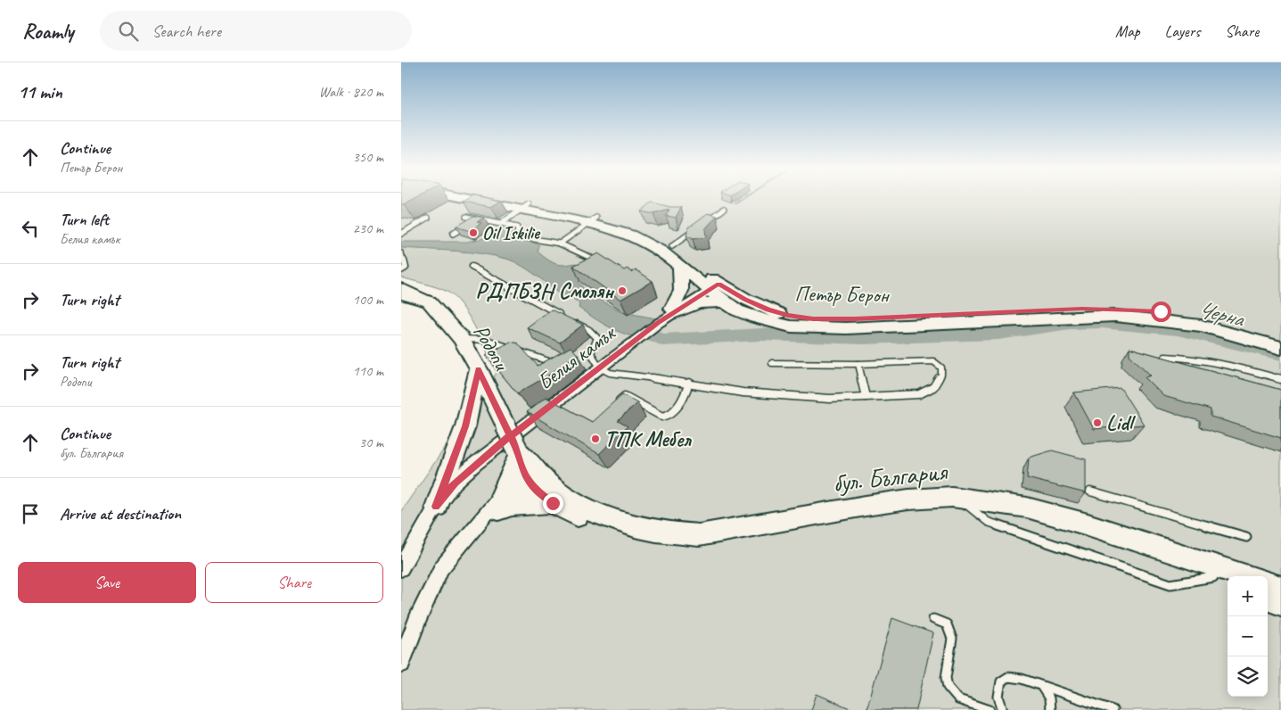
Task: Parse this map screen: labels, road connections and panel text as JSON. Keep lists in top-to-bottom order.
{
  "streets": {
    "main road": ["Петър Берон", "Родопи", "бул. България"],
    "street": ["Белия камък"]
  },
  "crossings": [
    ["Петър Берон", "Белия камък"],
    ["Родопи", "бул. България"]
  ],
  "water": ["Черна"],
  "places": [
    "Oil Iskilie",
    "РДПБЗН Смолян",
    "Lidl",
    "ТПК Мебел"
  ],
  "page": {
    "header": "Roamly",
    "search": "Search here",
    "nav": ["Map", "Layers", "Share"],
    "heading": ["11 min", "Walk · 820 m"],
    "list": [
      ["Continue", "Петър Берон", "350 m"],
      ["Turn left", "Белия камък", "230 m"],
      ["Turn right", "100 m"],
      ["Turn right", "Родопи", "110 m"],
      ["Continue", "бул. България", "30 m"],
      "Arrive at destination"
    ],
    "buttons": ["Save", "Share"],
    "map_buttons": ["+", "−"]
  }
}
